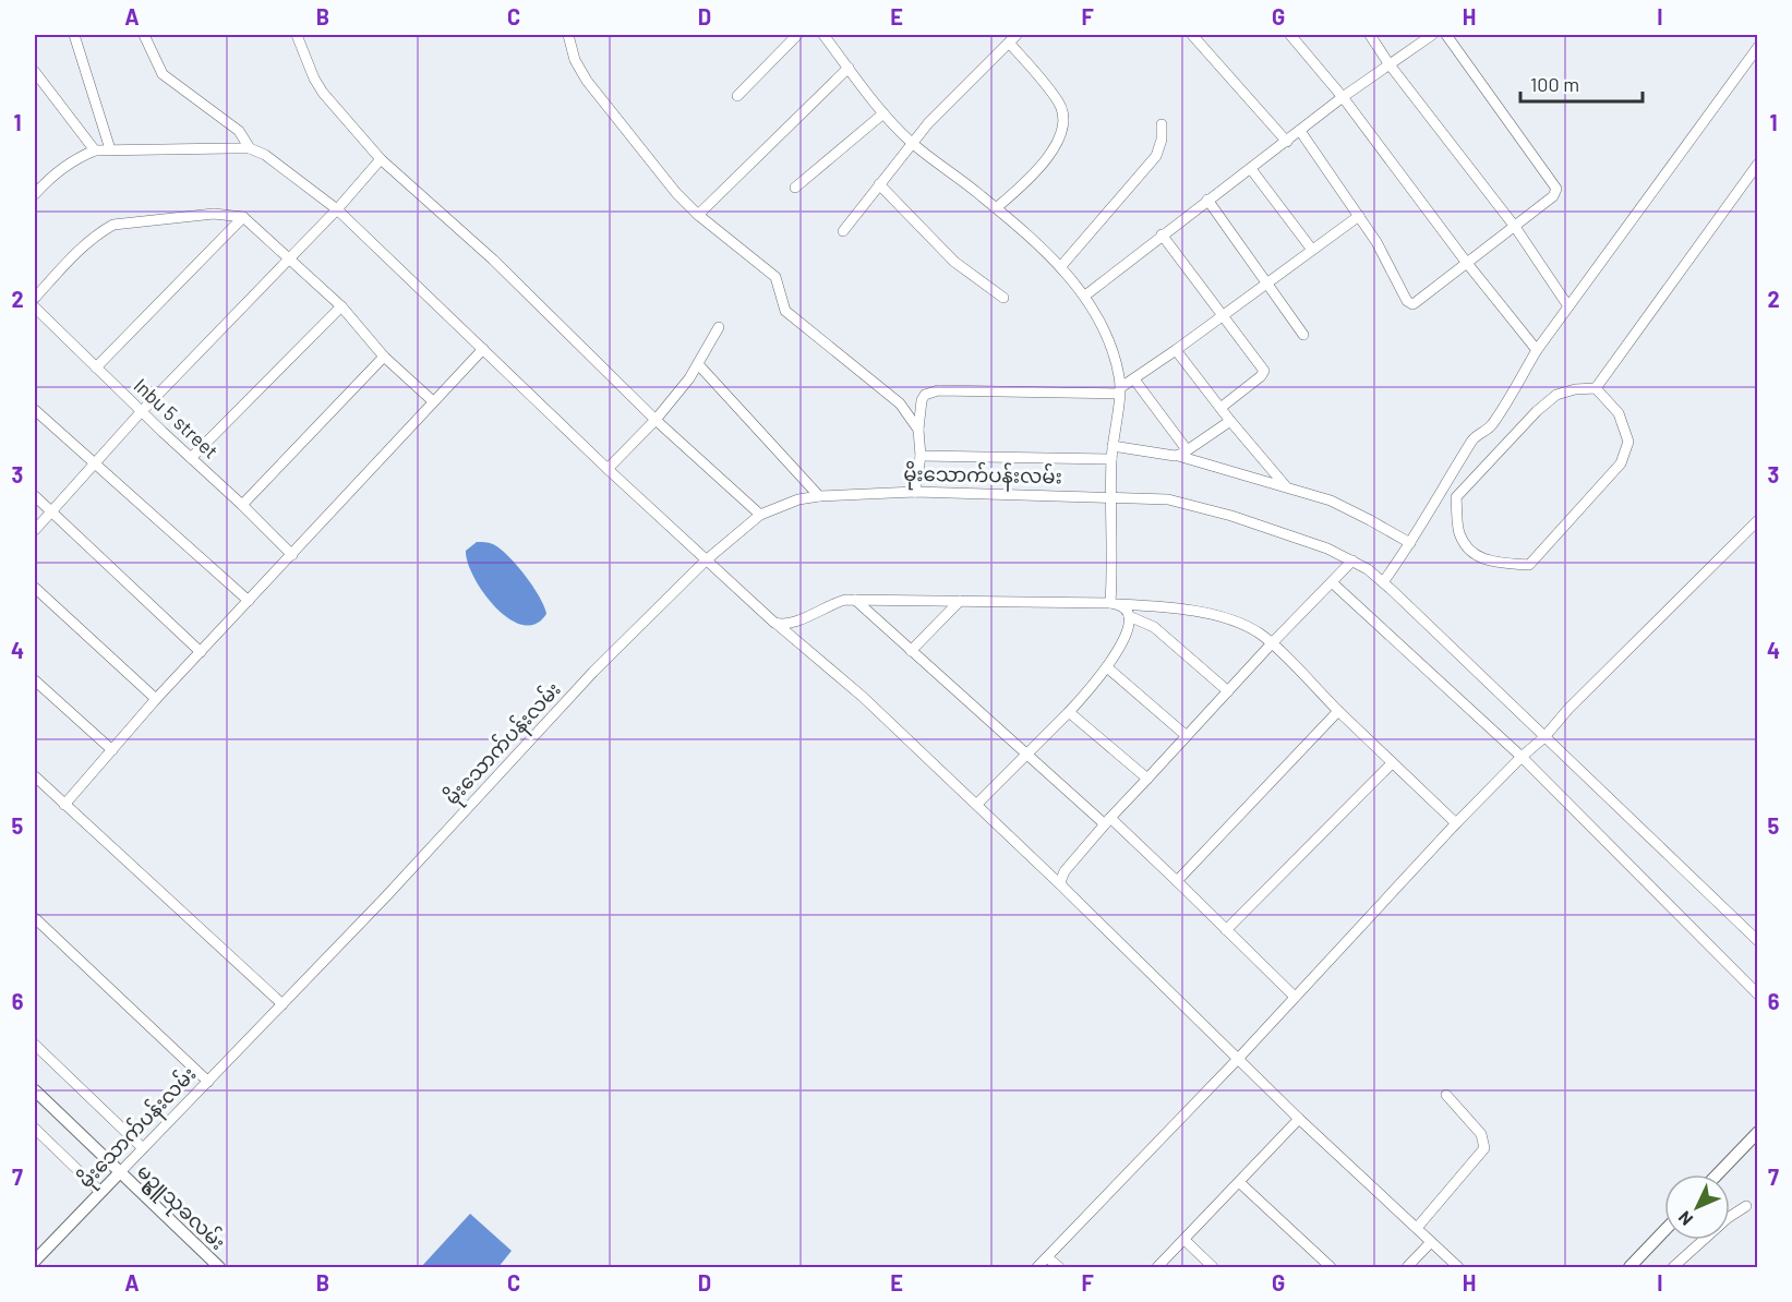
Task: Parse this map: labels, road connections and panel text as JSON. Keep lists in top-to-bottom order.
{
  "streets": {
    "street": ["Inbu 5 street", "မိုးသောက်ပန်းလမ်း", "မဥ္ဇူသုခလမ်း"]
  },
  "crossings": [
    ["မိုးသောက်ပန်းလမ်း", "မဥ္ဇူသုခလမ်း"]
  ],
  "scale_bar": "100 m",
  "north": "bottom left",
  "grid": {
    "columns": [
      "A",
      "B",
      "C",
      "D",
      "E",
      "F",
      "G",
      "H",
      "I"
    ],
    "rows": [
      "1",
      "2",
      "3",
      "4",
      "5",
      "6",
      "7"
    ]
  }
}
